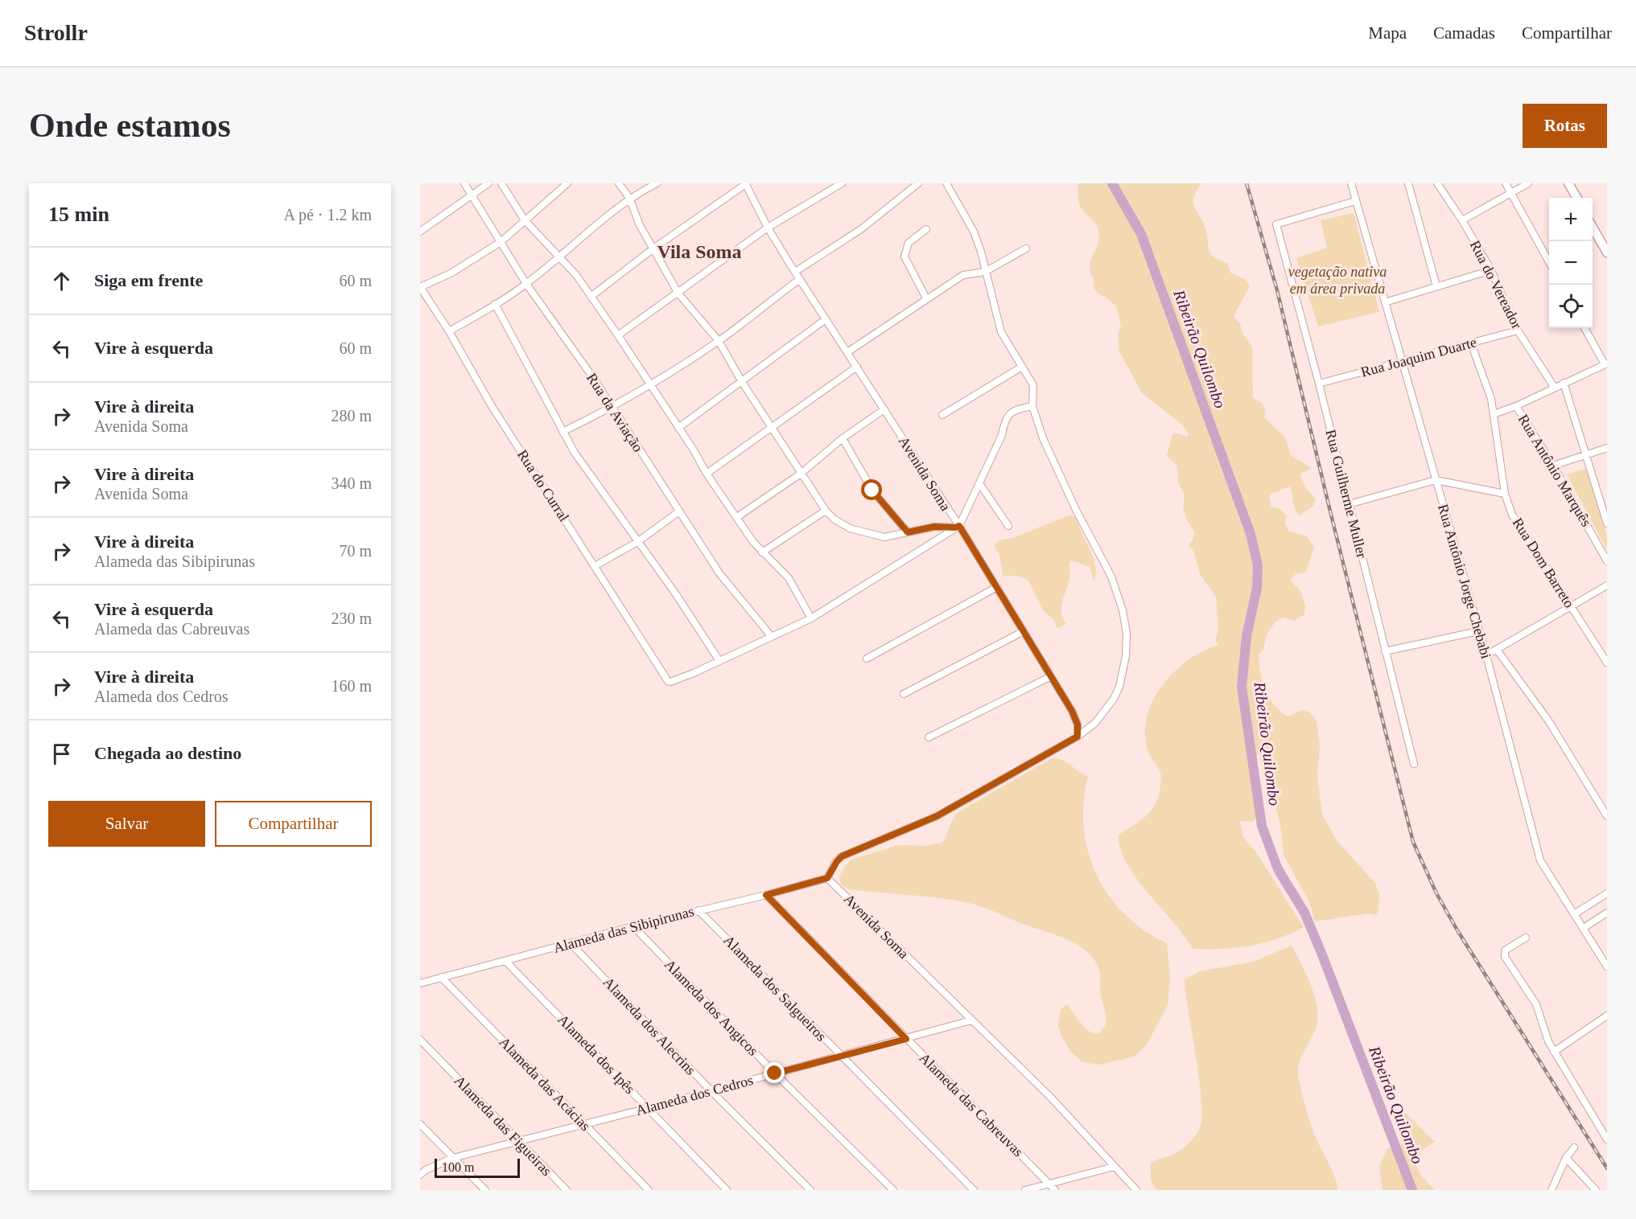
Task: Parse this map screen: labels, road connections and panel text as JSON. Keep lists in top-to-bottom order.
{
  "streets": {
    "street": [
      "Rua do Vereador",
      "Rua Joaquim Duarte",
      "Rua da Aviação",
      "Rua Antônio Marquês",
      "Avenida Soma",
      "Rua do Curral",
      "Rua Guilherme Muller",
      "Rua Dom Barreto",
      "Rua Antônio Jorge Chebabi",
      "Alameda das Sibipirunas",
      "Alameda dos Salgueiros",
      "Alameda dos Angicos",
      "Alameda dos Alecrins",
      "Alameda dos Ipês",
      "Alameda das Acácias",
      "Alameda dos Cedros",
      "Alameda das Cabreuvas",
      "Alameda das Figueiras"
    ]
  },
  "crossings": [
    ["Rua do Vereador", "Rua Joaquim Duarte"],
    ["Rua Joaquim Duarte", "Rua Guilherme Muller"],
    ["Rua Joaquim Duarte", "Rua Dom Barreto"],
    ["Rua Joaquim Duarte", "Rua Antônio Jorge Chebabi"],
    ["Avenida Soma", "Alameda das Sibipirunas"],
    ["Avenida Soma", "Alameda dos Cedros"],
    ["Rua Guilherme Muller", "Rua Antônio Jorge Chebabi"],
    ["Alameda das Sibipirunas", "Alameda dos Salgueiros"],
    ["Alameda das Sibipirunas", "Alameda dos Angicos"],
    ["Alameda das Sibipirunas", "Alameda dos Alecrins"],
    ["Alameda das Sibipirunas", "Alameda dos Ipês"],
    ["Alameda das Sibipirunas", "Alameda das Acácias"],
    ["Alameda das Sibipirunas", "Alameda das Cabreuvas"],
    ["Alameda dos Salgueiros", "Alameda dos Cedros"],
    ["Alameda dos Angicos", "Alameda dos Cedros"],
    ["Alameda dos Alecrins", "Alameda dos Cedros"],
    ["Alameda dos Ipês", "Alameda dos Cedros"],
    ["Alameda das Acácias", "Alameda dos Cedros"],
    ["Alameda dos Cedros", "Alameda das Cabreuvas"],
    ["Alameda dos Cedros", "Alameda das Figueiras"]
  ],
  "districts": ["Vila Soma"],
  "water": ["Ribeirão Quilombo"],
  "parks": ["vegetação nativa em área privada"],
  "scale_bar": "100 m",
  "page": {
    "header": "Strollr",
    "nav": ["Mapa", "Camadas", "Compartilhar"],
    "buttons": [
      "Rotas",
      ["Salvar", "Compartilhar"]
    ],
    "title": "Onde estamos",
    "heading": ["15 min", "A pé · 1.2 km"],
    "map_buttons": ["+", "−"],
    "list": [
      ["Siga em frente", "60 m"],
      ["Vire à esquerda", "60 m"],
      ["Vire à direita", "Avenida Soma", "280 m"],
      ["Vire à direita", "Avenida Soma", "340 m"],
      ["Vire à direita", "Alameda das Sibipirunas", "70 m"],
      ["Vire à esquerda", "Alameda das Cabreuvas", "230 m"],
      ["Vire à direita", "Alameda dos Cedros", "160 m"],
      "Chegada ao destino"
    ],
    "scale": "100 m"
  }
}
